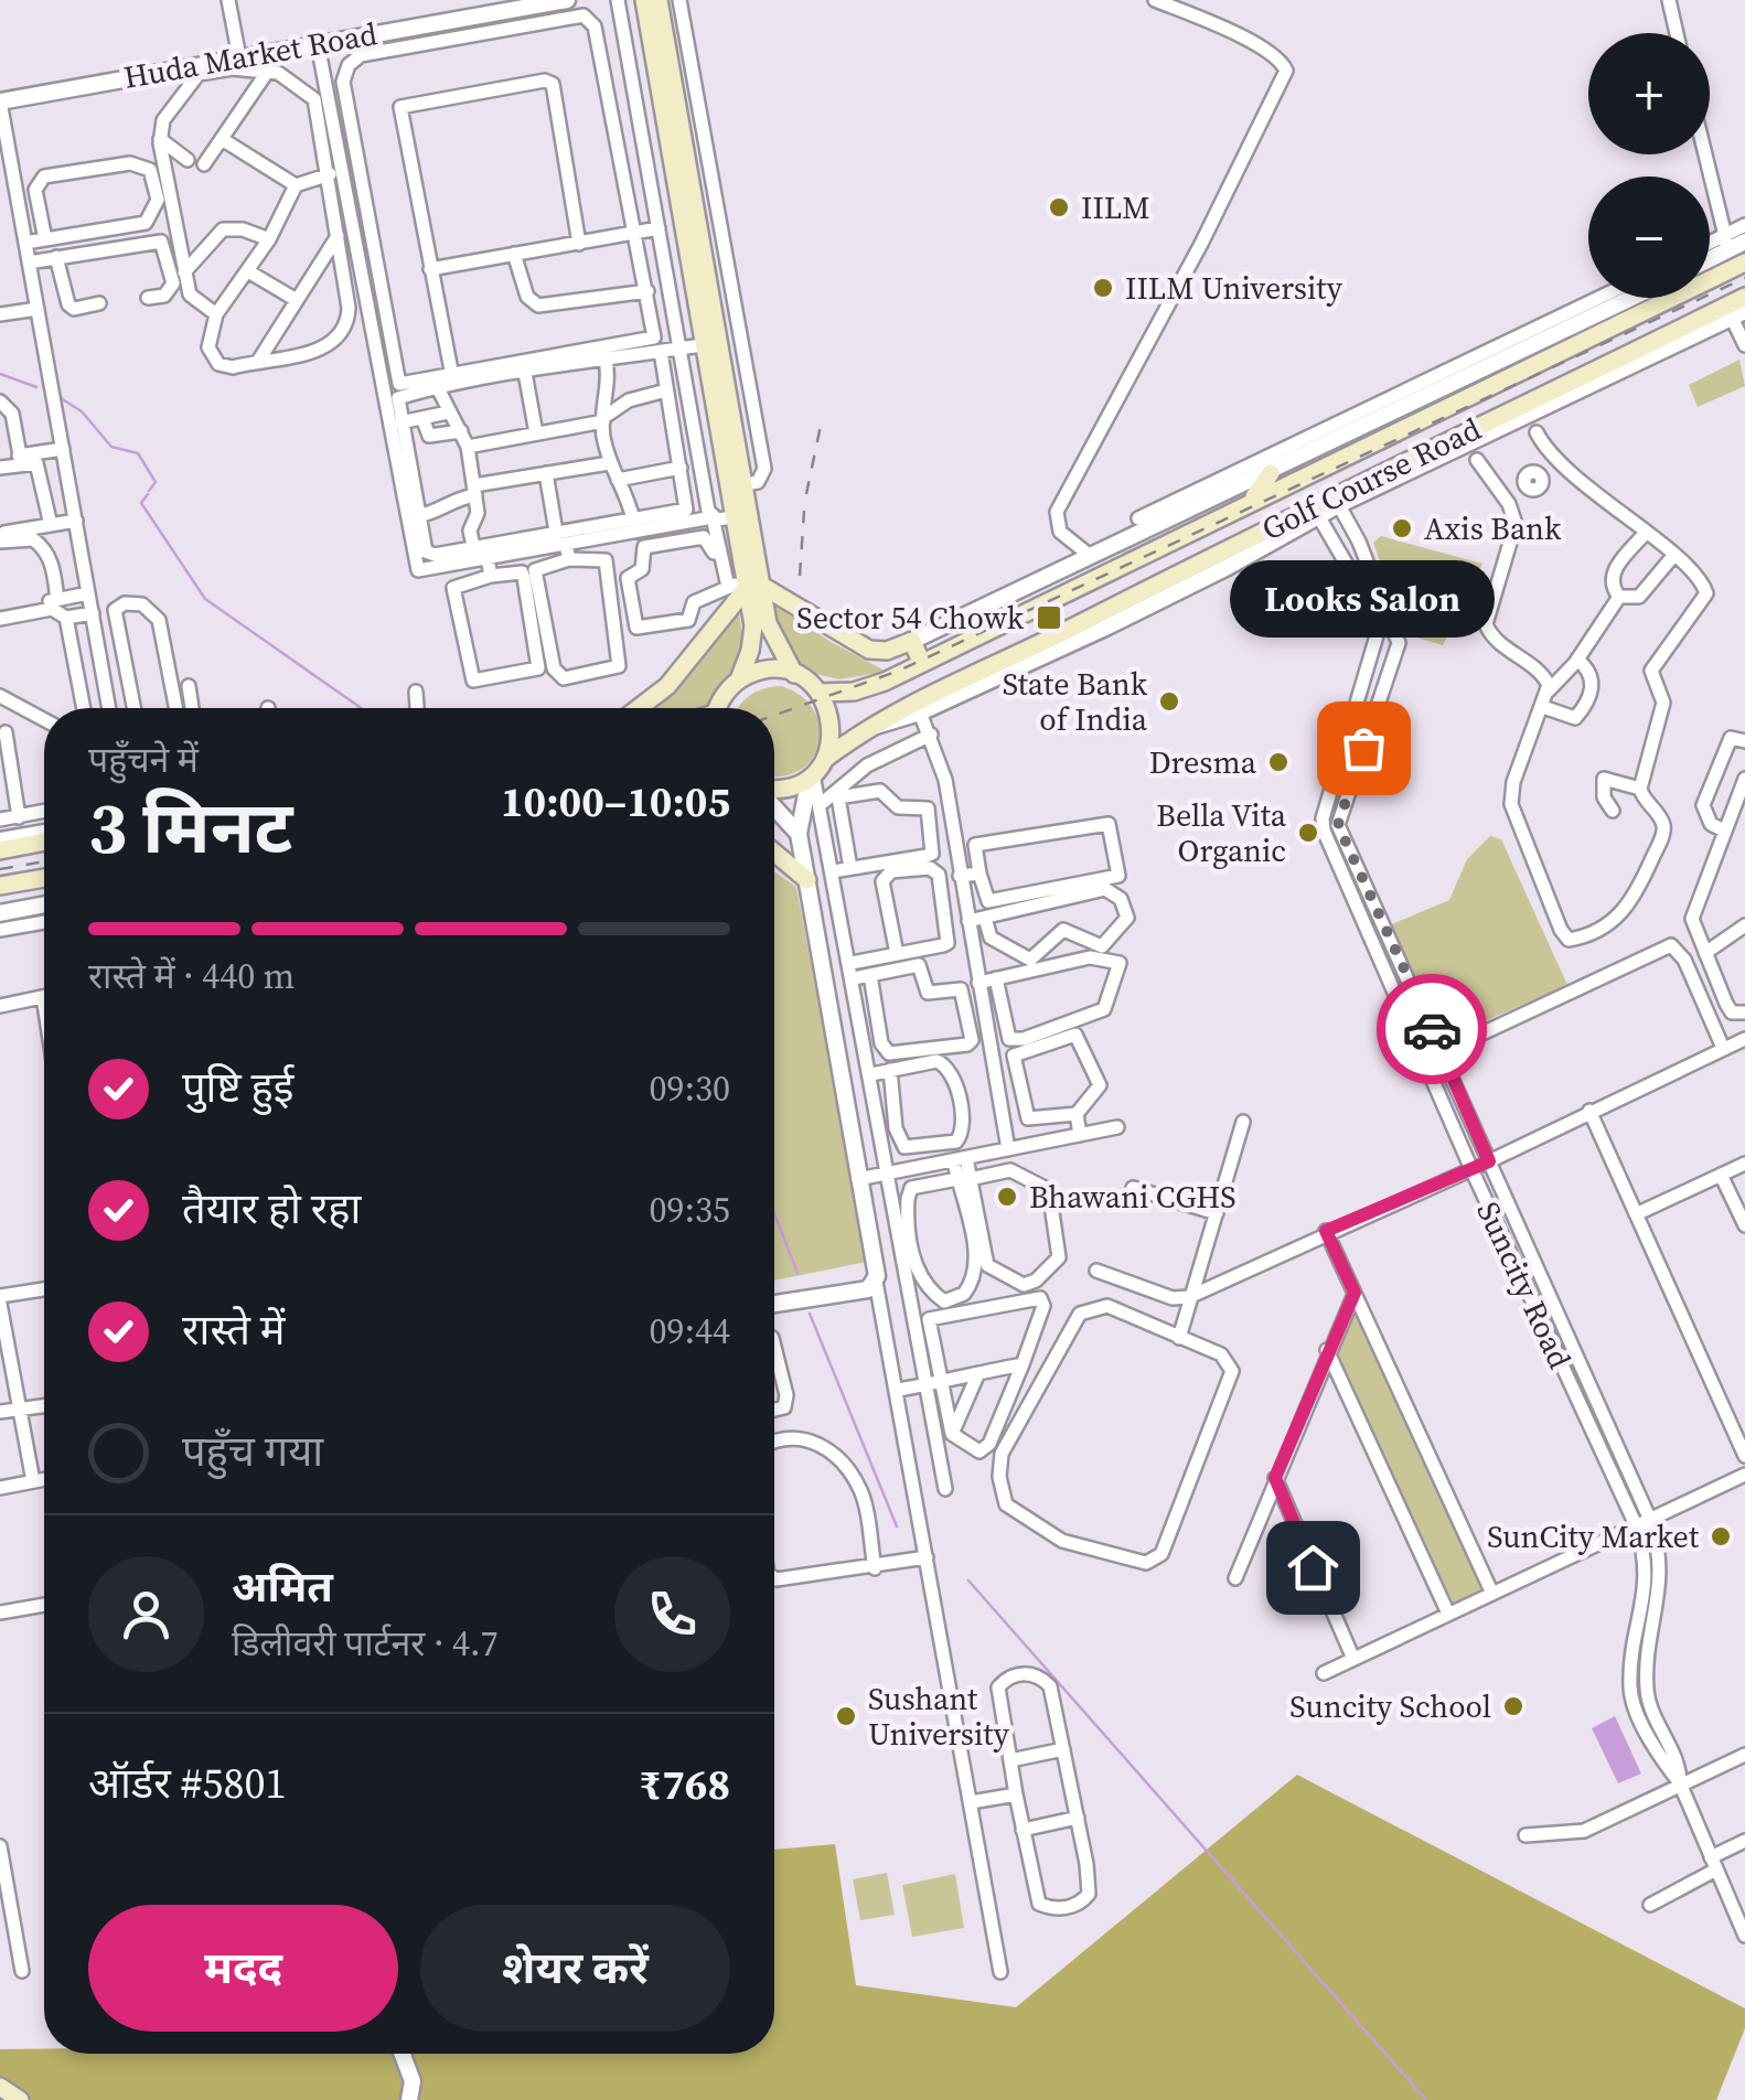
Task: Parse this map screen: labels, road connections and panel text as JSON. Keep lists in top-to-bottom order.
{
  "streets": {
    "main road": ["Golf Course Road"],
    "street": ["Huda Market Road", "Suncity Road"]
  },
  "crossings": [
    ["Golf Course Road", "Suncity Road"]
  ],
  "places": {
    "other": [
      "IILM",
      "IILM University",
      "Axis Bank",
      "State Bank of India",
      "Looks Salon",
      "Dresma",
      "Bella Vita Organic",
      "Bhawani CGHS",
      "SunCity Market",
      "Suncity School",
      "Sushant University"
    ],
    "transit": ["Sector 54 Chowk"]
  },
  "page": {
    "map_buttons": ["+", "−"],
    "bubble": "Looks Salon",
    "heading": ["3 मिनट", "पहुँचने में", "10:00–10:05"],
    "panel": [
      "अमित",
      "डिलीवरी पार्टनर · 4.7",
      "ऑर्डर #5801",
      "₹768"
    ],
    "bar": "रास्ते में · 440 m",
    "list": [
      ["पुष्टि हुई", "09:30"],
      ["तैयार हो रहा", "09:35"],
      ["रास्ते में", "09:44"],
      "पहुँच गया"
    ],
    "buttons": ["मदद", "शेयर करें"]
  }
}
